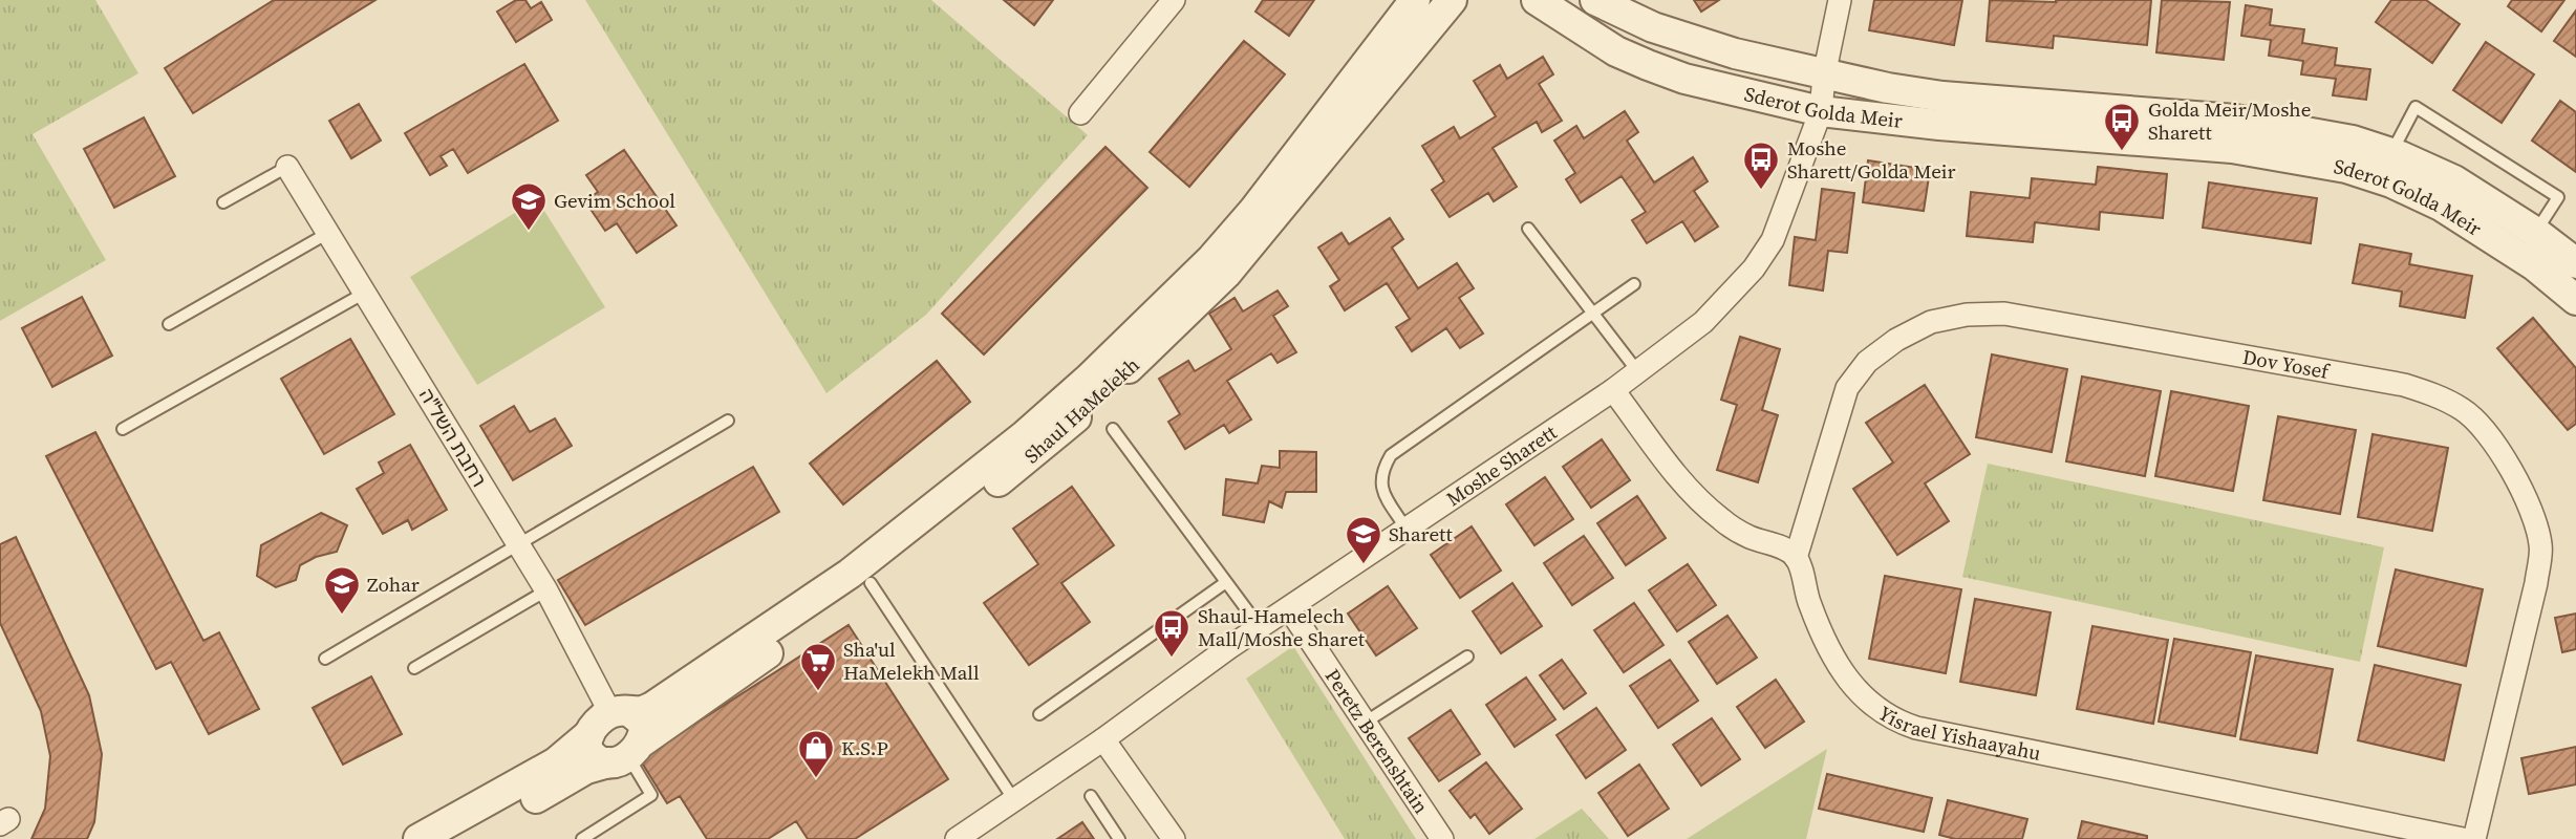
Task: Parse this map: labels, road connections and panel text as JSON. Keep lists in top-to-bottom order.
{
  "streets": {
    "street": [
      "Sderot Golda Meir",
      "Dov Yosef",
      "Shaul HaMelekh",
      "רחבת השל\"ה",
      "Moshe Sharett",
      "Yisrael Yishaayahu",
      "Peretz Berenshtain"
    ]
  },
  "crossings": [
    ["Sderot Golda Meir", "Moshe Sharett"],
    ["Dov Yosef", "Yisrael Yishaayahu"],
    ["Shaul HaMelekh", "רחבת השל\"ה"],
    ["Moshe Sharett", "Peretz Berenshtain"]
  ],
  "places": {
    "bus stop": ["Golda Meir/Moshe Sharett", "Moshe Sharett/Golda Meir", "Shaul-Hamelech Mall/Moshe Sharet"],
    "school or university": ["Gevim School", "Sharett", "Zohar"],
    "supermarket": ["Sha'ul HaMelekh Mall"],
    "shop": ["K.S.P"]
  }
}
